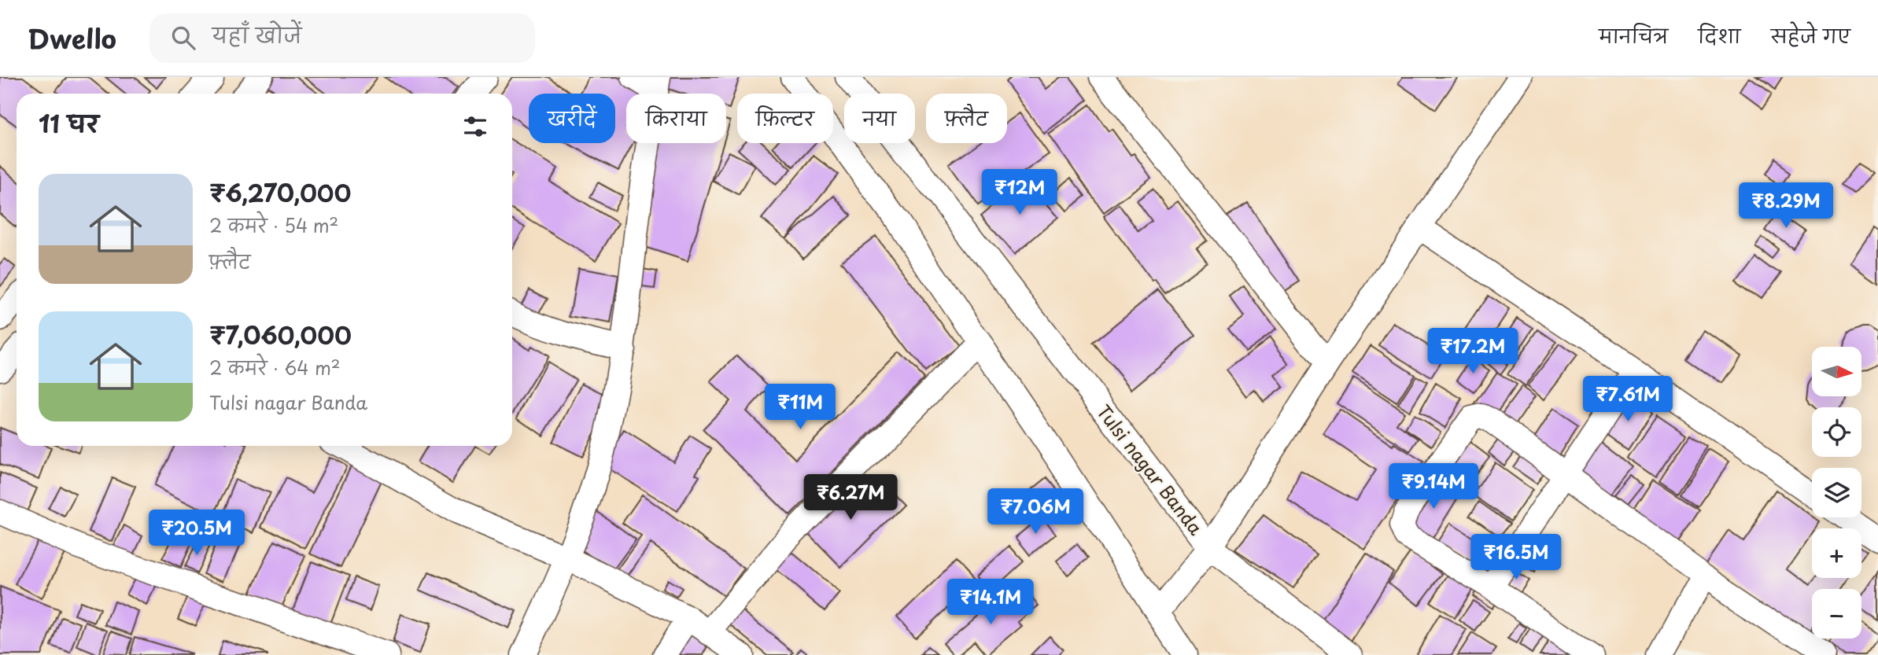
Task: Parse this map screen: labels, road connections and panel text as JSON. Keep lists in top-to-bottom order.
{
  "streets": {
    "street": ["Tulsi nagar Banda"]
  },
  "north": "right",
  "page": {
    "header": "Dwello",
    "search": "यहाँ खोजें",
    "nav": ["मानचित्र", "दिशा", "सहेजे गए"],
    "chip": [
      "खरीदें",
      "किराया",
      "फ़िल्टर",
      "नया",
      "फ़्लैट"
    ],
    "heading": "11 घर",
    "list": [
      {
        "name": "₹6,270,000",
        "note": "2 कमरे · 54 m² · फ़्लैट"
      },
      {
        "name": "₹7,060,000",
        "note": "2 कमरे · 64 m² · Tulsi nagar Banda"
      }
    ],
    "price": [
      "₹12M",
      "₹8.29M",
      "₹17.2M",
      "₹7.61M",
      "₹11M",
      "₹9.14M",
      "₹6.27M",
      "₹7.06M",
      "₹20.5M",
      "₹16.5M",
      "₹14.1M"
    ],
    "map_buttons": ["+", "−"]
  }
}
